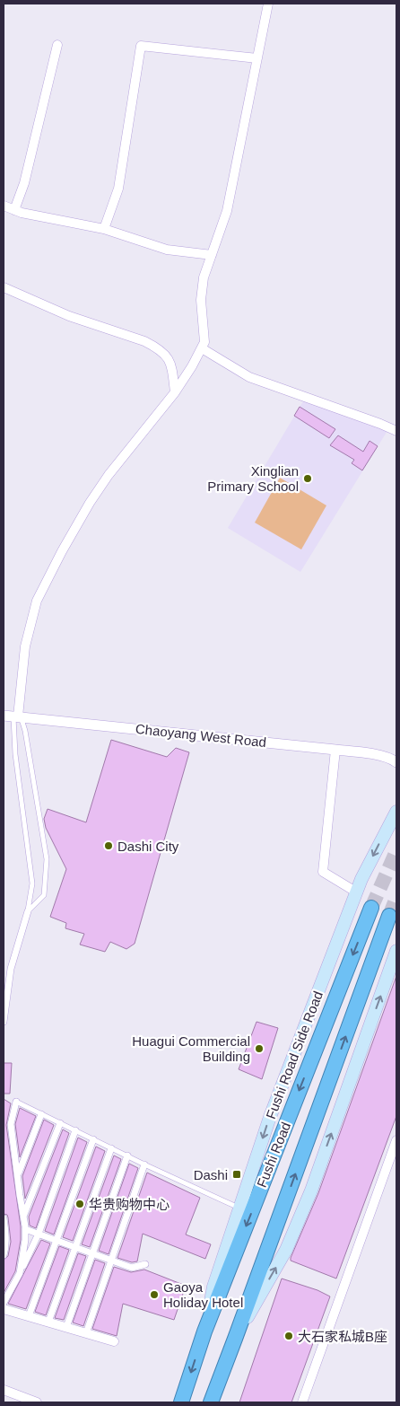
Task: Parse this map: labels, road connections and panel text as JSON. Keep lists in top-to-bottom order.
{
  "streets": {
    "highway": ["Fushi Road"],
    "main road": ["Fushi Road Side Road"],
    "street": ["Chaoyang West Road"]
  },
  "crossings": [
    ["Fushi Road Side Road", "Fushi Road"]
  ],
  "places": {
    "other": [
      "Xinglian Primary School",
      "Dashi City",
      "Huagui Commercial Building",
      "华贵购物中心",
      "Gaoya Holiday Hotel",
      "大石家私城B座"
    ],
    "transit": ["Dashi"]
  }
}
